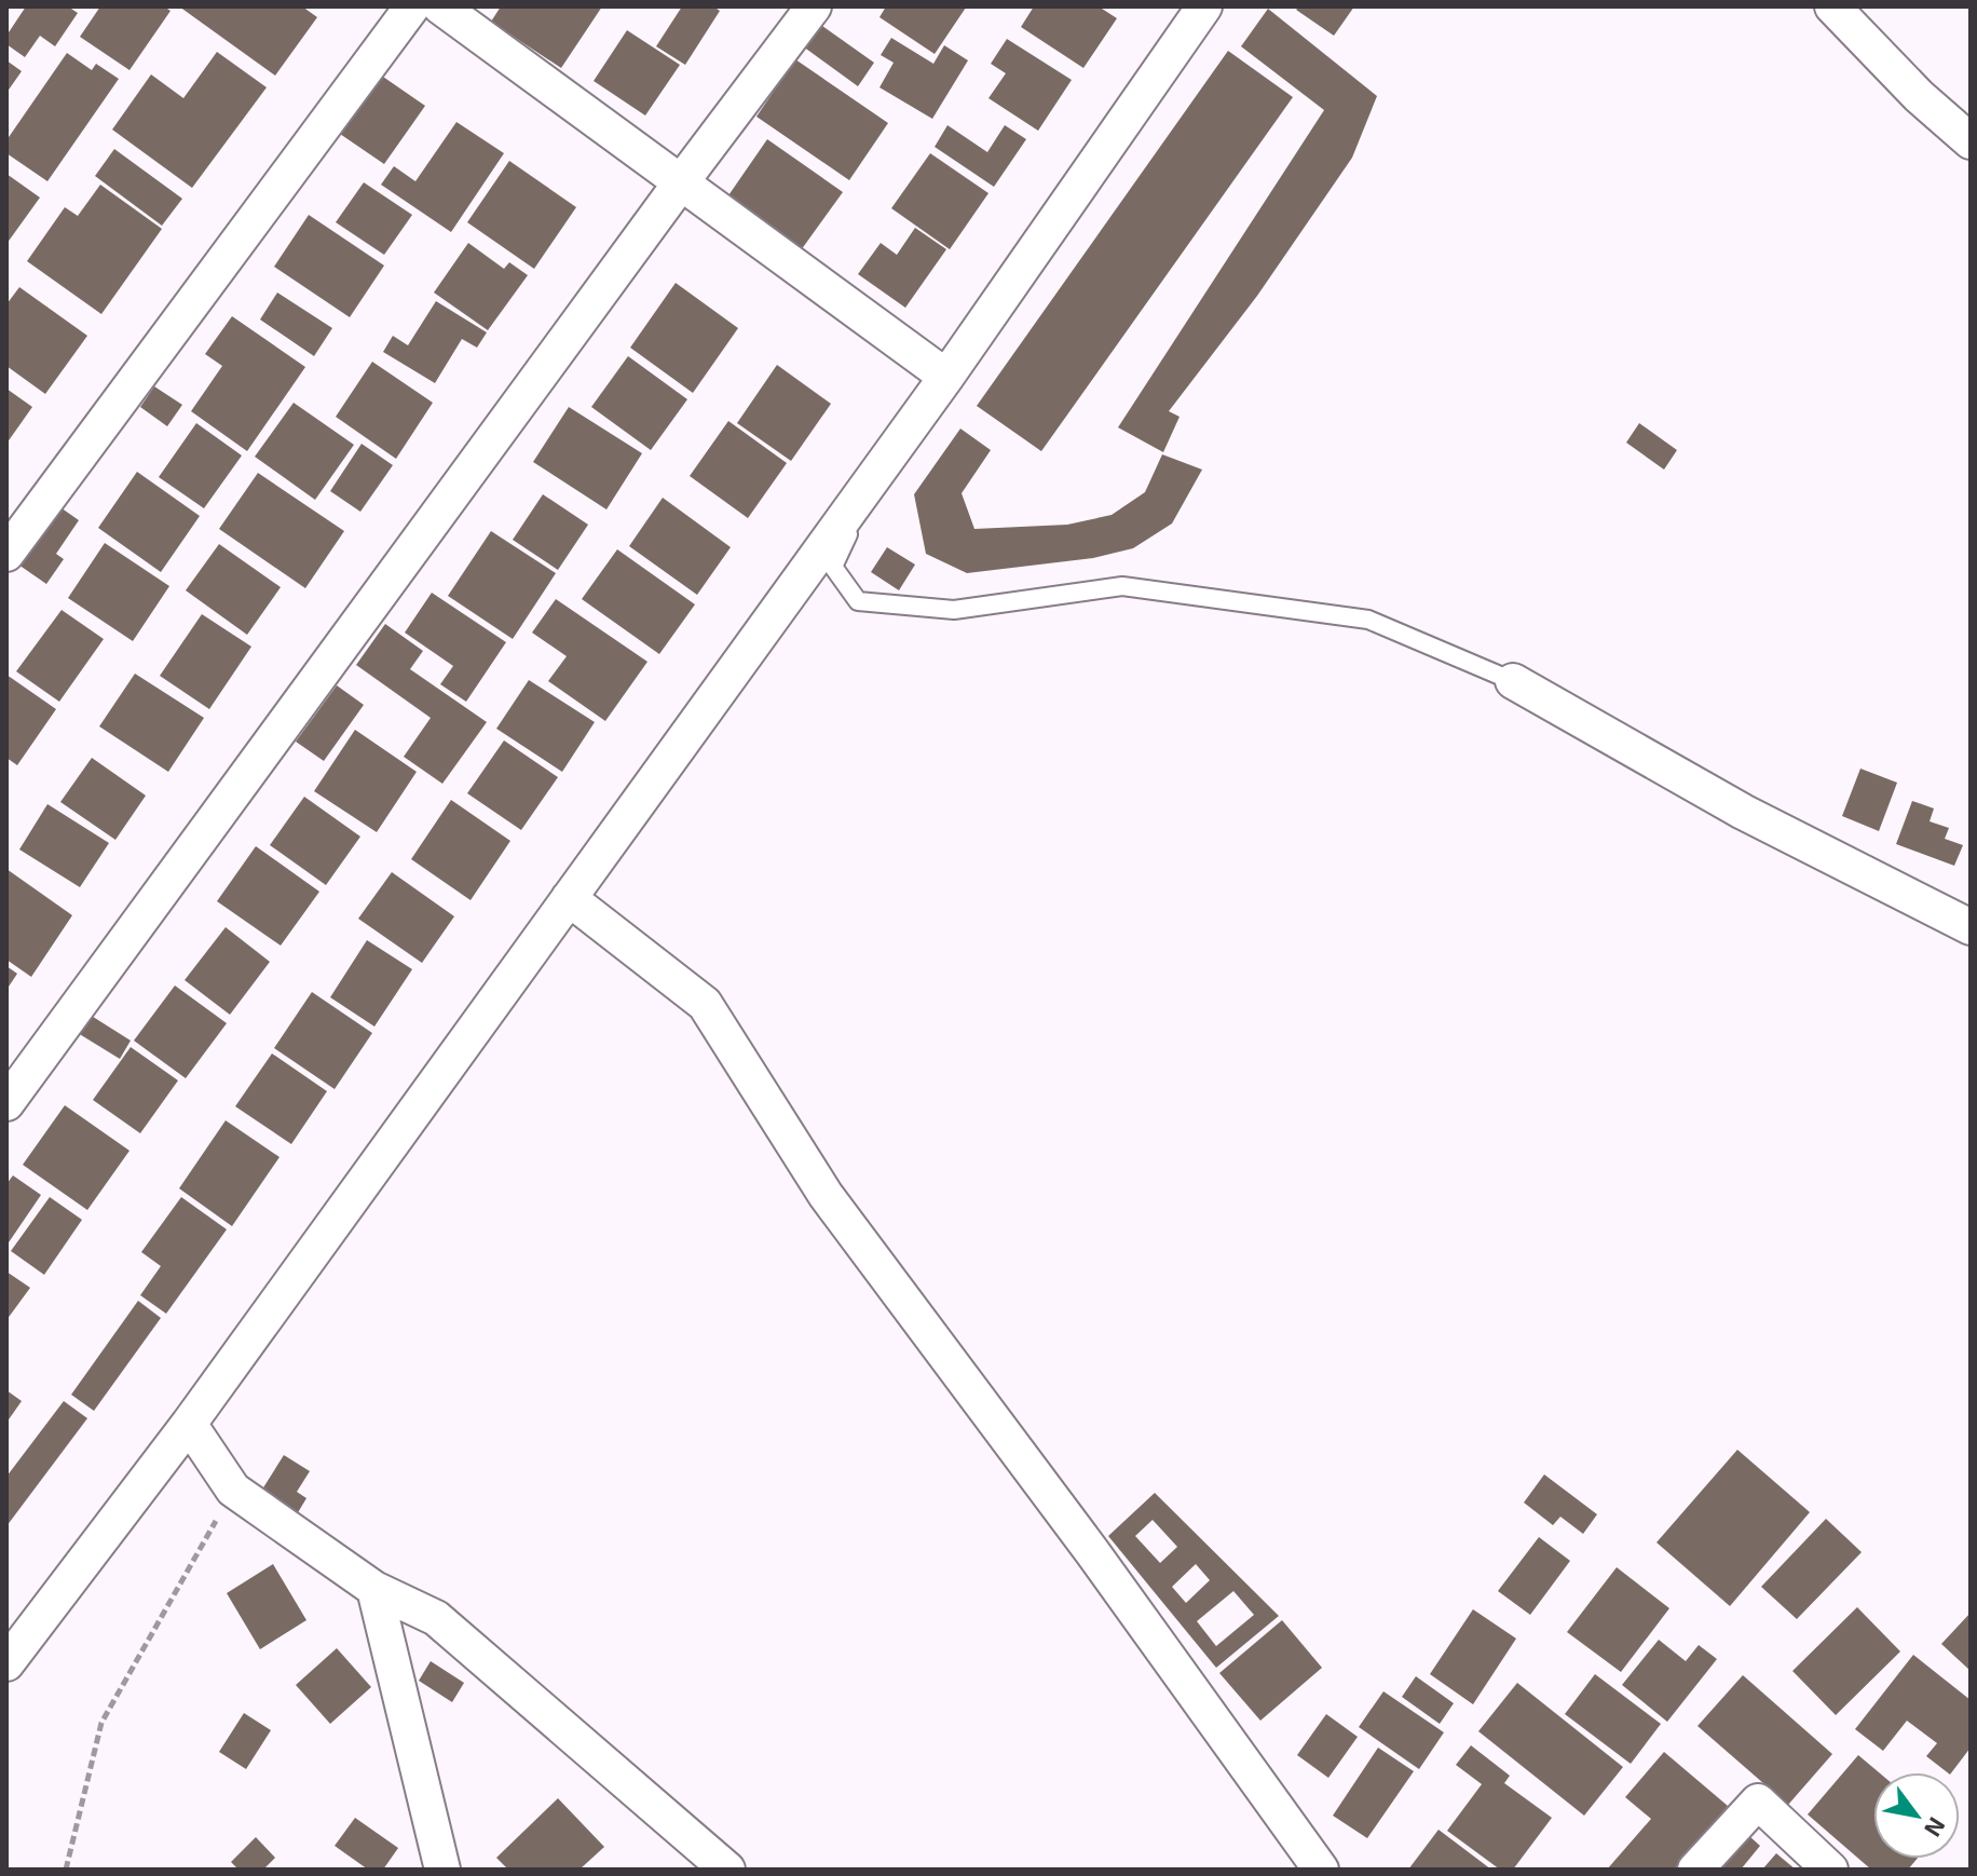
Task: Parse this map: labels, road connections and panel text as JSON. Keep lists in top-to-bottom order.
{
  "north": "bottom right"
}
